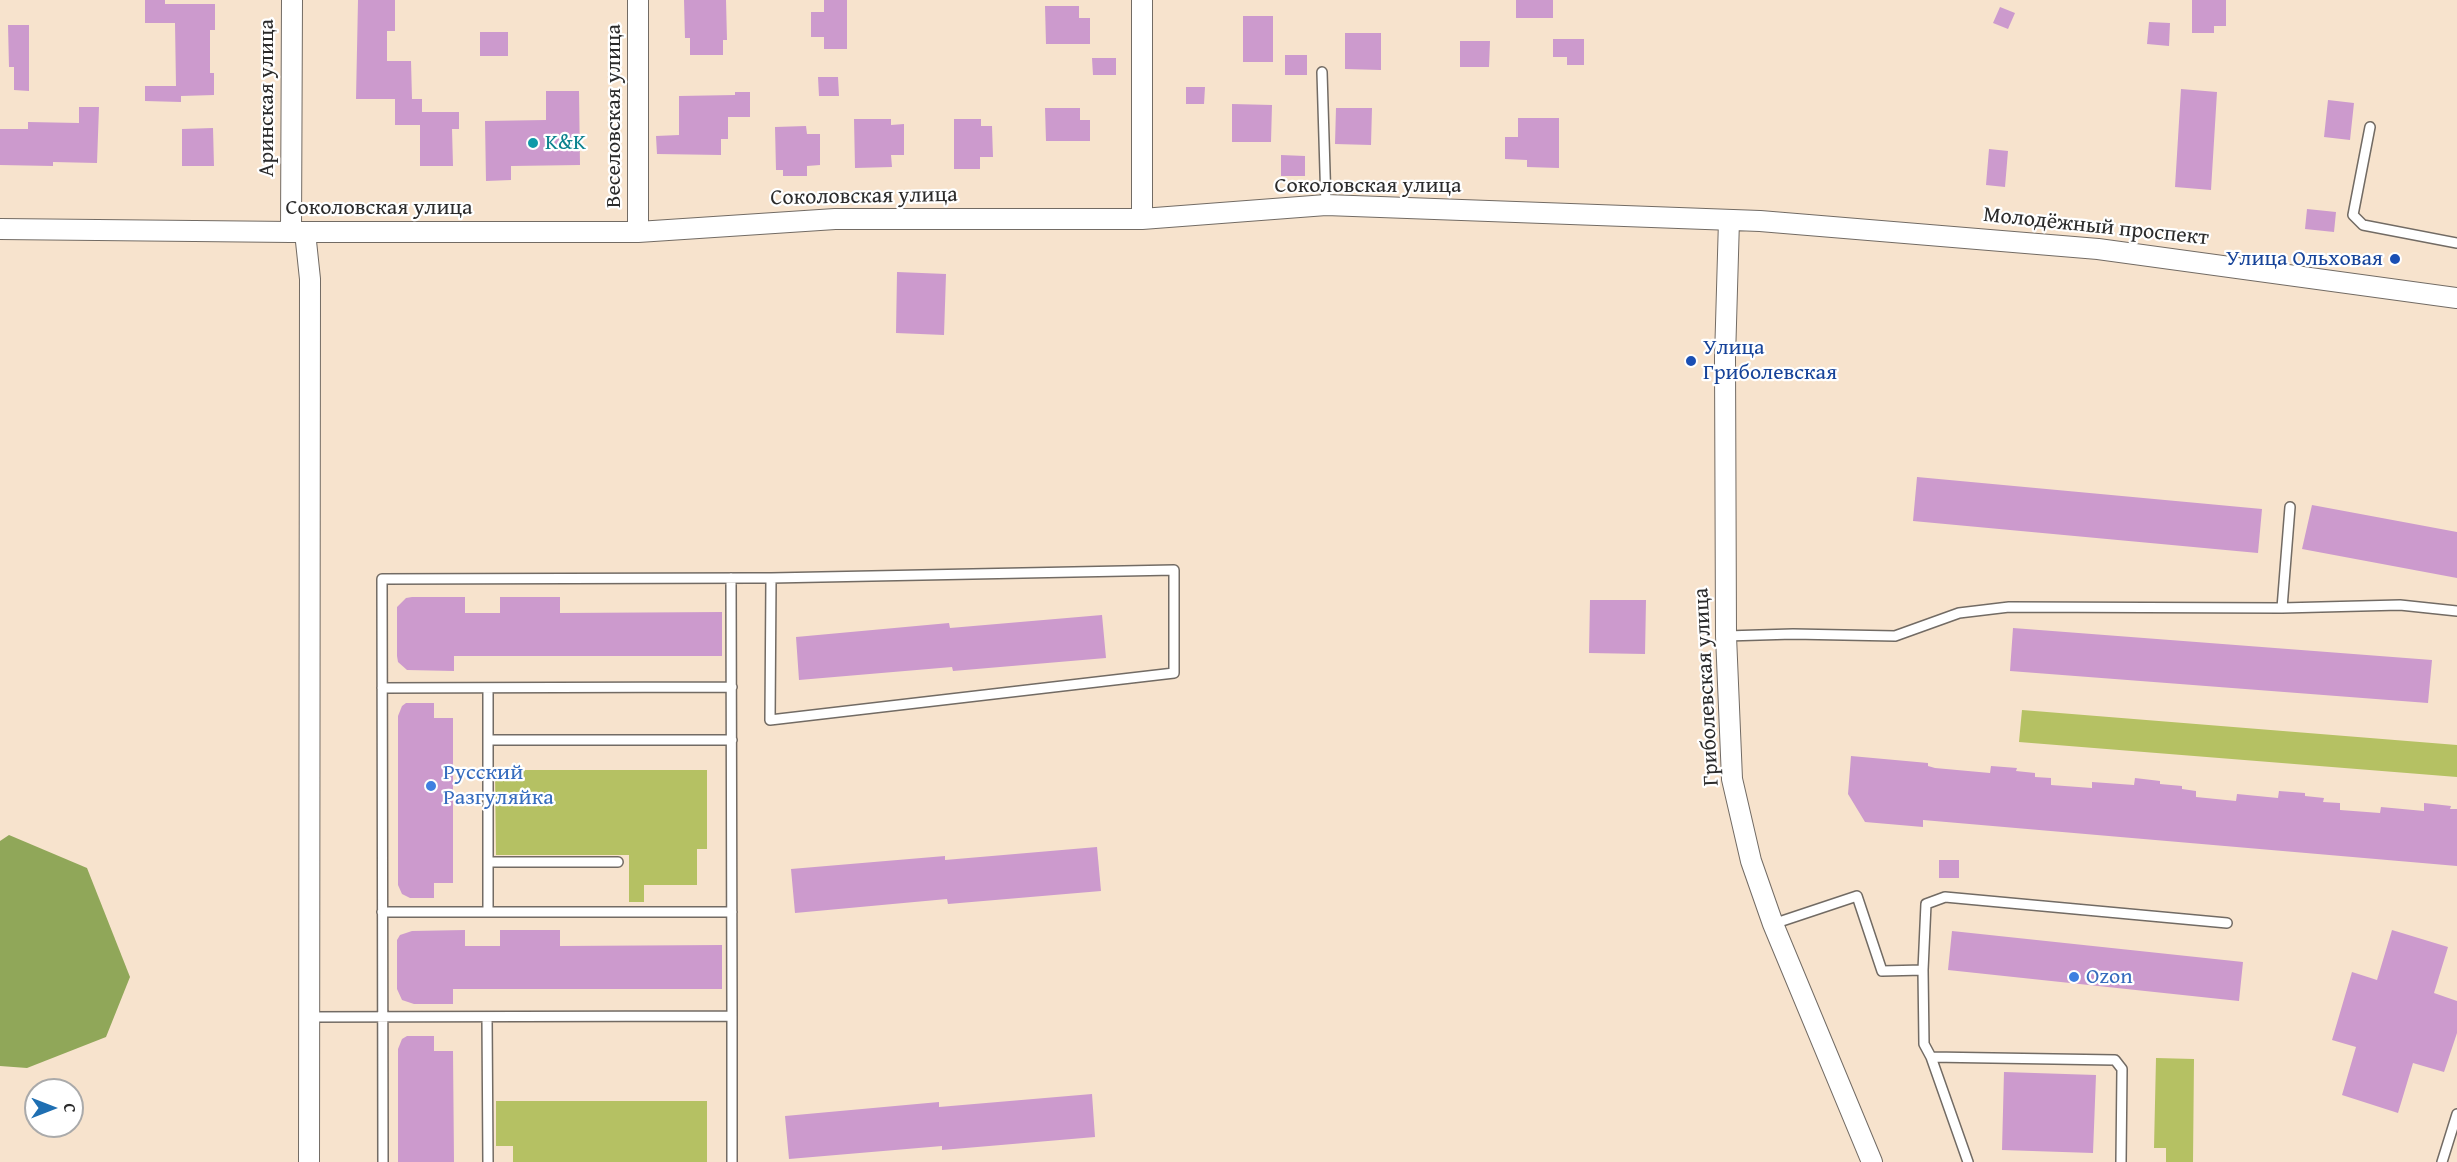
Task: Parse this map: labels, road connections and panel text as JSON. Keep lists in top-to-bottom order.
{
  "streets": {
    "street": [
      "Аринская улица",
      "Веселовская улица",
      "Соколовская улица",
      "Молодёжный проспект",
      "Гриболевская улица"
    ]
  },
  "crossings": [
    ["Аринская улица", "Соколовская улица"],
    ["Веселовская улица", "Соколовская улица"],
    ["Соколовская улица", "Молодёжный проспект"],
    ["Соколовская улица", "Гриболевская улица"],
    ["Молодёжный проспект", "Гриболевская улица"]
  ],
  "places": [
    "K&K",
    "Улица Ольховая",
    "Улица Гриболевская",
    "Русский Разгуляйка",
    "Ozon"
  ],
  "north": "right"
}
